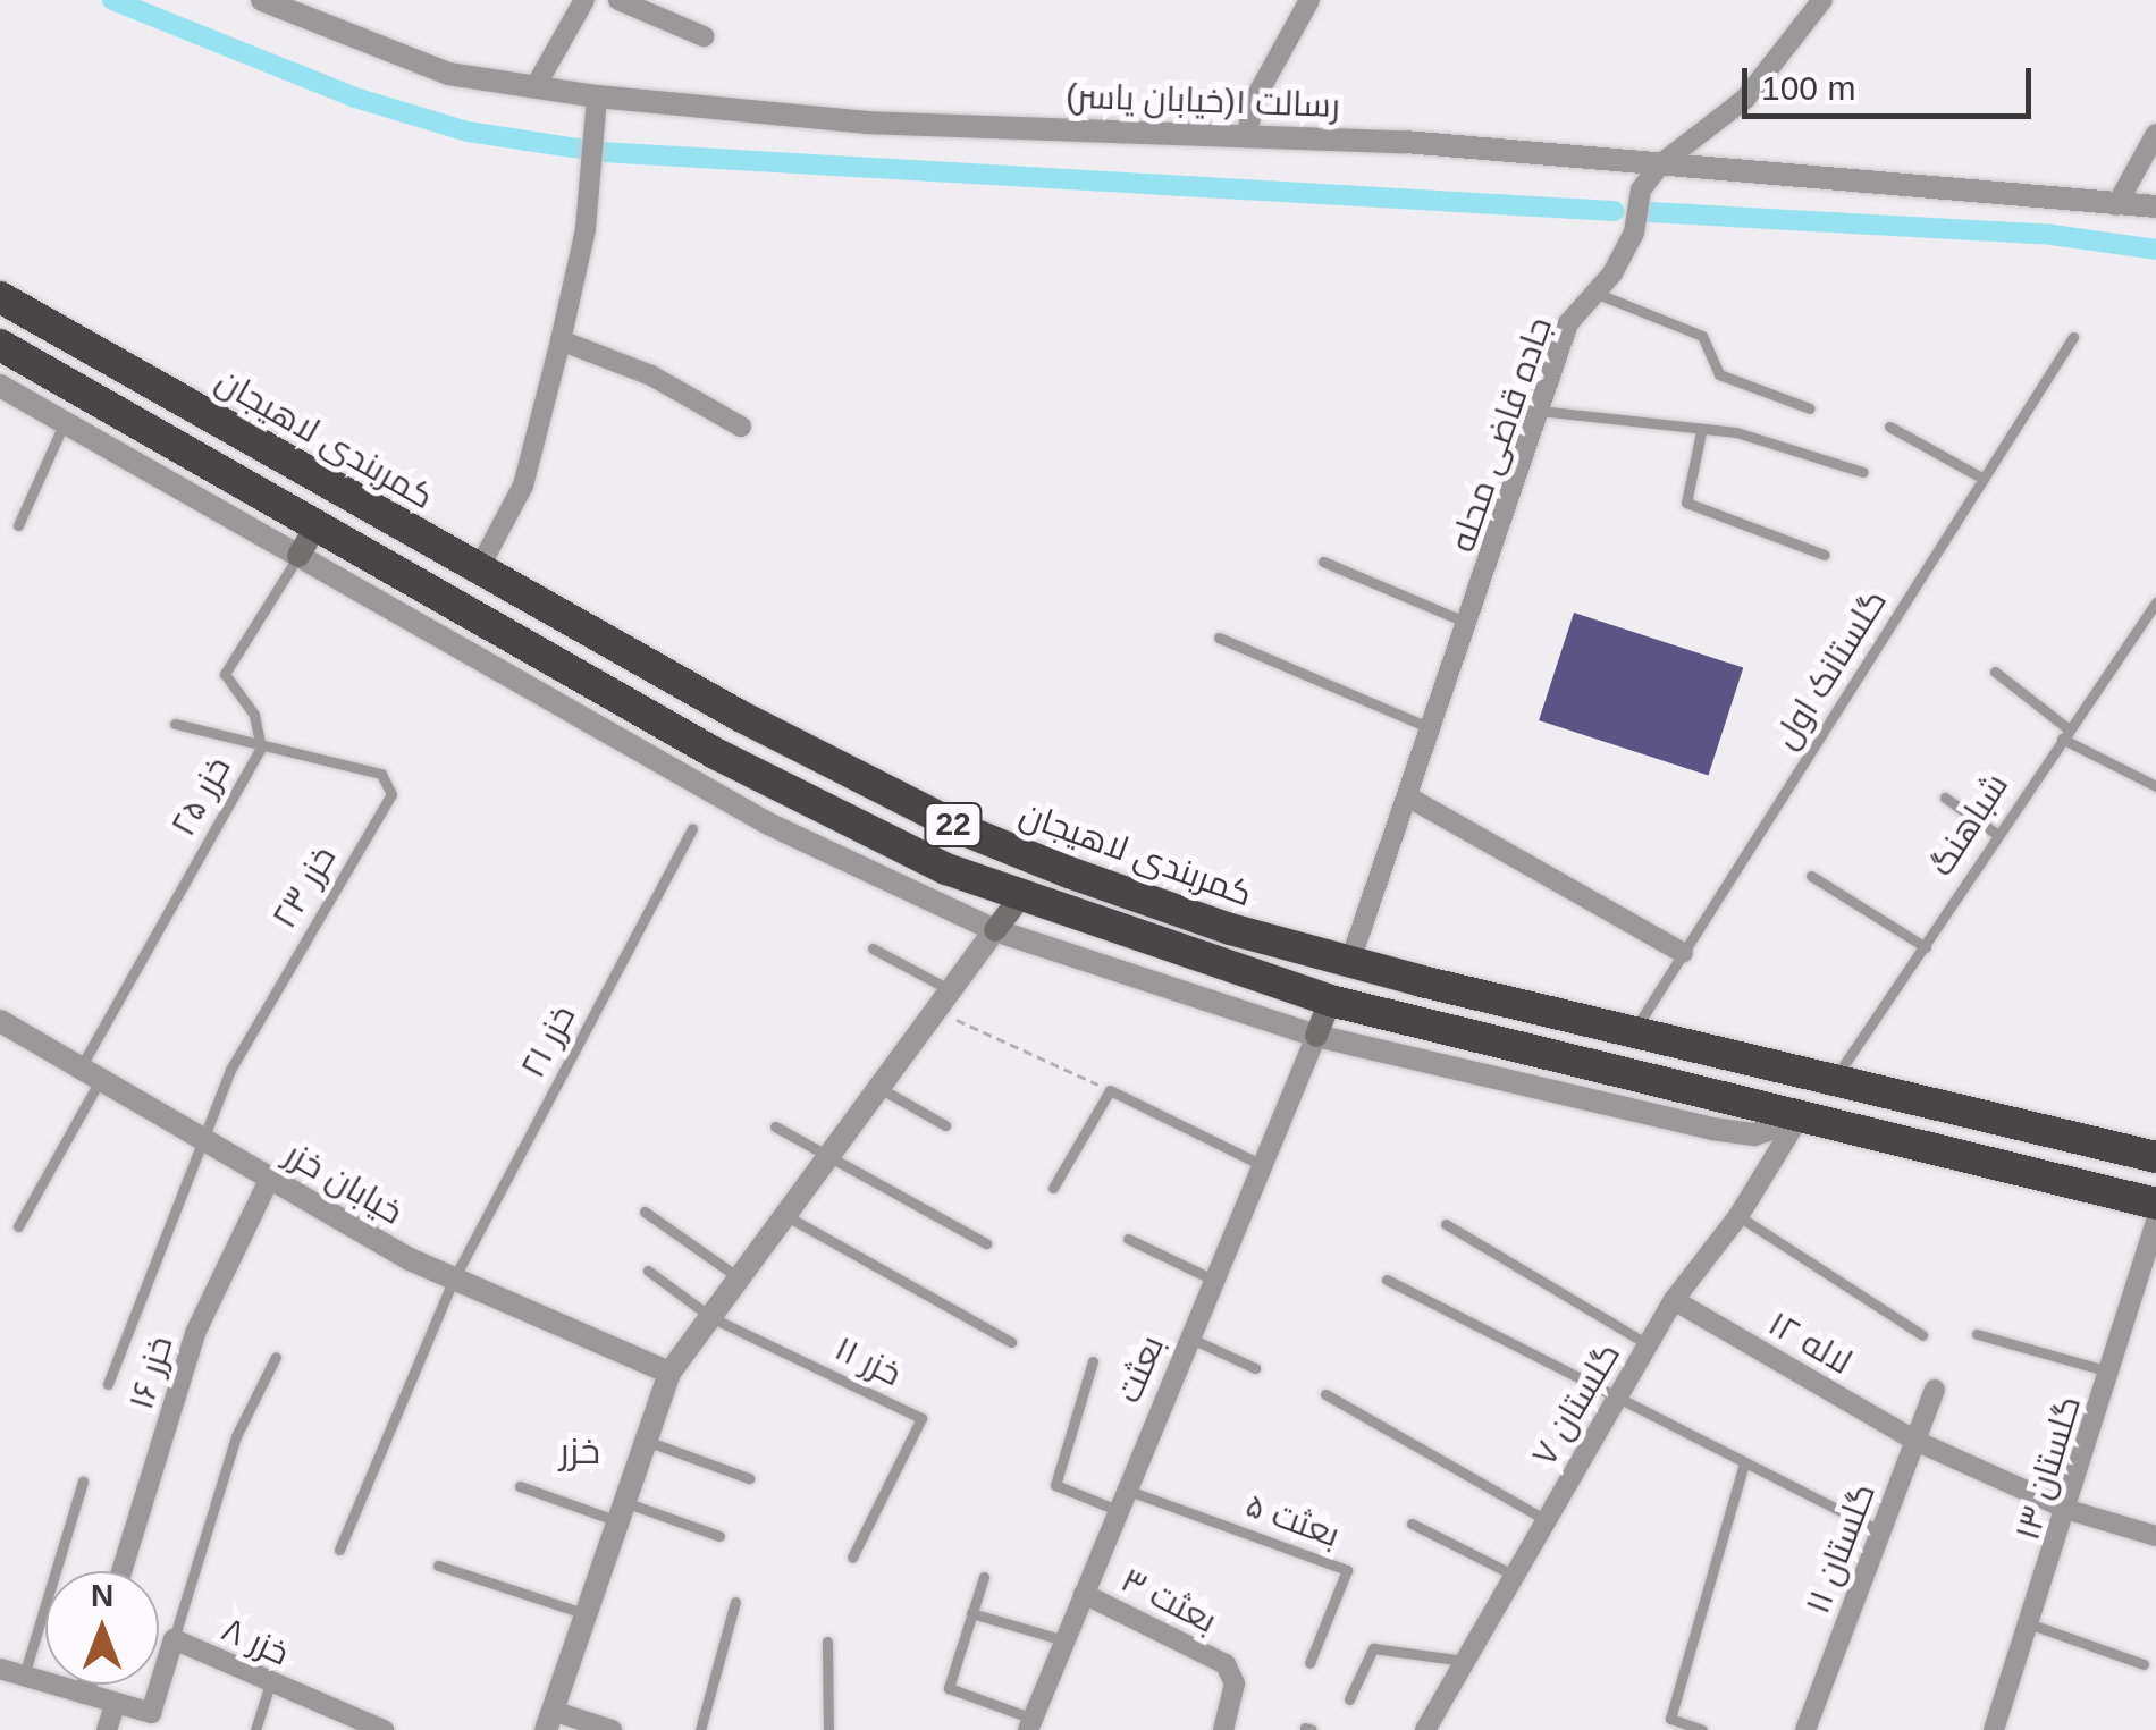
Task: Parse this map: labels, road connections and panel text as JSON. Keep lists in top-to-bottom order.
{
  "streets": {
    "highway": ["کمربندی لاهیجان", "22"],
    "street": [
      "رسالت ۱(خیابان یاسر)",
      "جاده قاضی محله",
      "خیابان خزر",
      "لاله ۱۲",
      "بعثت",
      "خزر ۱۶",
      "گلستان ۷",
      "گلستان ۱۳",
      "گلستان ۱۱",
      "بعثت ۳",
      "خزر ۸"
    ],
    "lane": [
      "گلستانک اول",
      "خزر ۲۵",
      "شباهنگ",
      "خزر ۲۳",
      "خزر ۲۱",
      "خزر ۱۱",
      "بعثت ۵"
    ]
  },
  "crossings": [
    ["رسالت ۱(خیابان یاسر)", "جاده قاضی محله"],
    ["جاده قاضی محله", "کمربندی لاهیجان"],
    ["کمربندی لاهیجان", "گلستانک اول"],
    ["کمربندی لاهیجان", "شباهنگ"],
    ["خزر ۲۵", "خزر ۲۳"],
    ["خزر ۲۵", "خیابان خزر"],
    ["22", "گلستان ۷"],
    ["خزر ۲۳", "خیابان خزر"],
    ["خزر ۲۱", "خیابان خزر"],
    ["خیابان خزر", "خزر ۱۶"],
    ["لاله ۱۲", "گلستان ۷"],
    ["لاله ۱۲", "گلستان ۱۳"],
    ["لاله ۱۲", "گلستان ۱۱"],
    ["بعثت", "بعثت ۵"],
    ["بعثت", "بعثت ۳"]
  ],
  "districts": ["خزر"],
  "scale_bar": "100 m",
  "north": "top"
}
